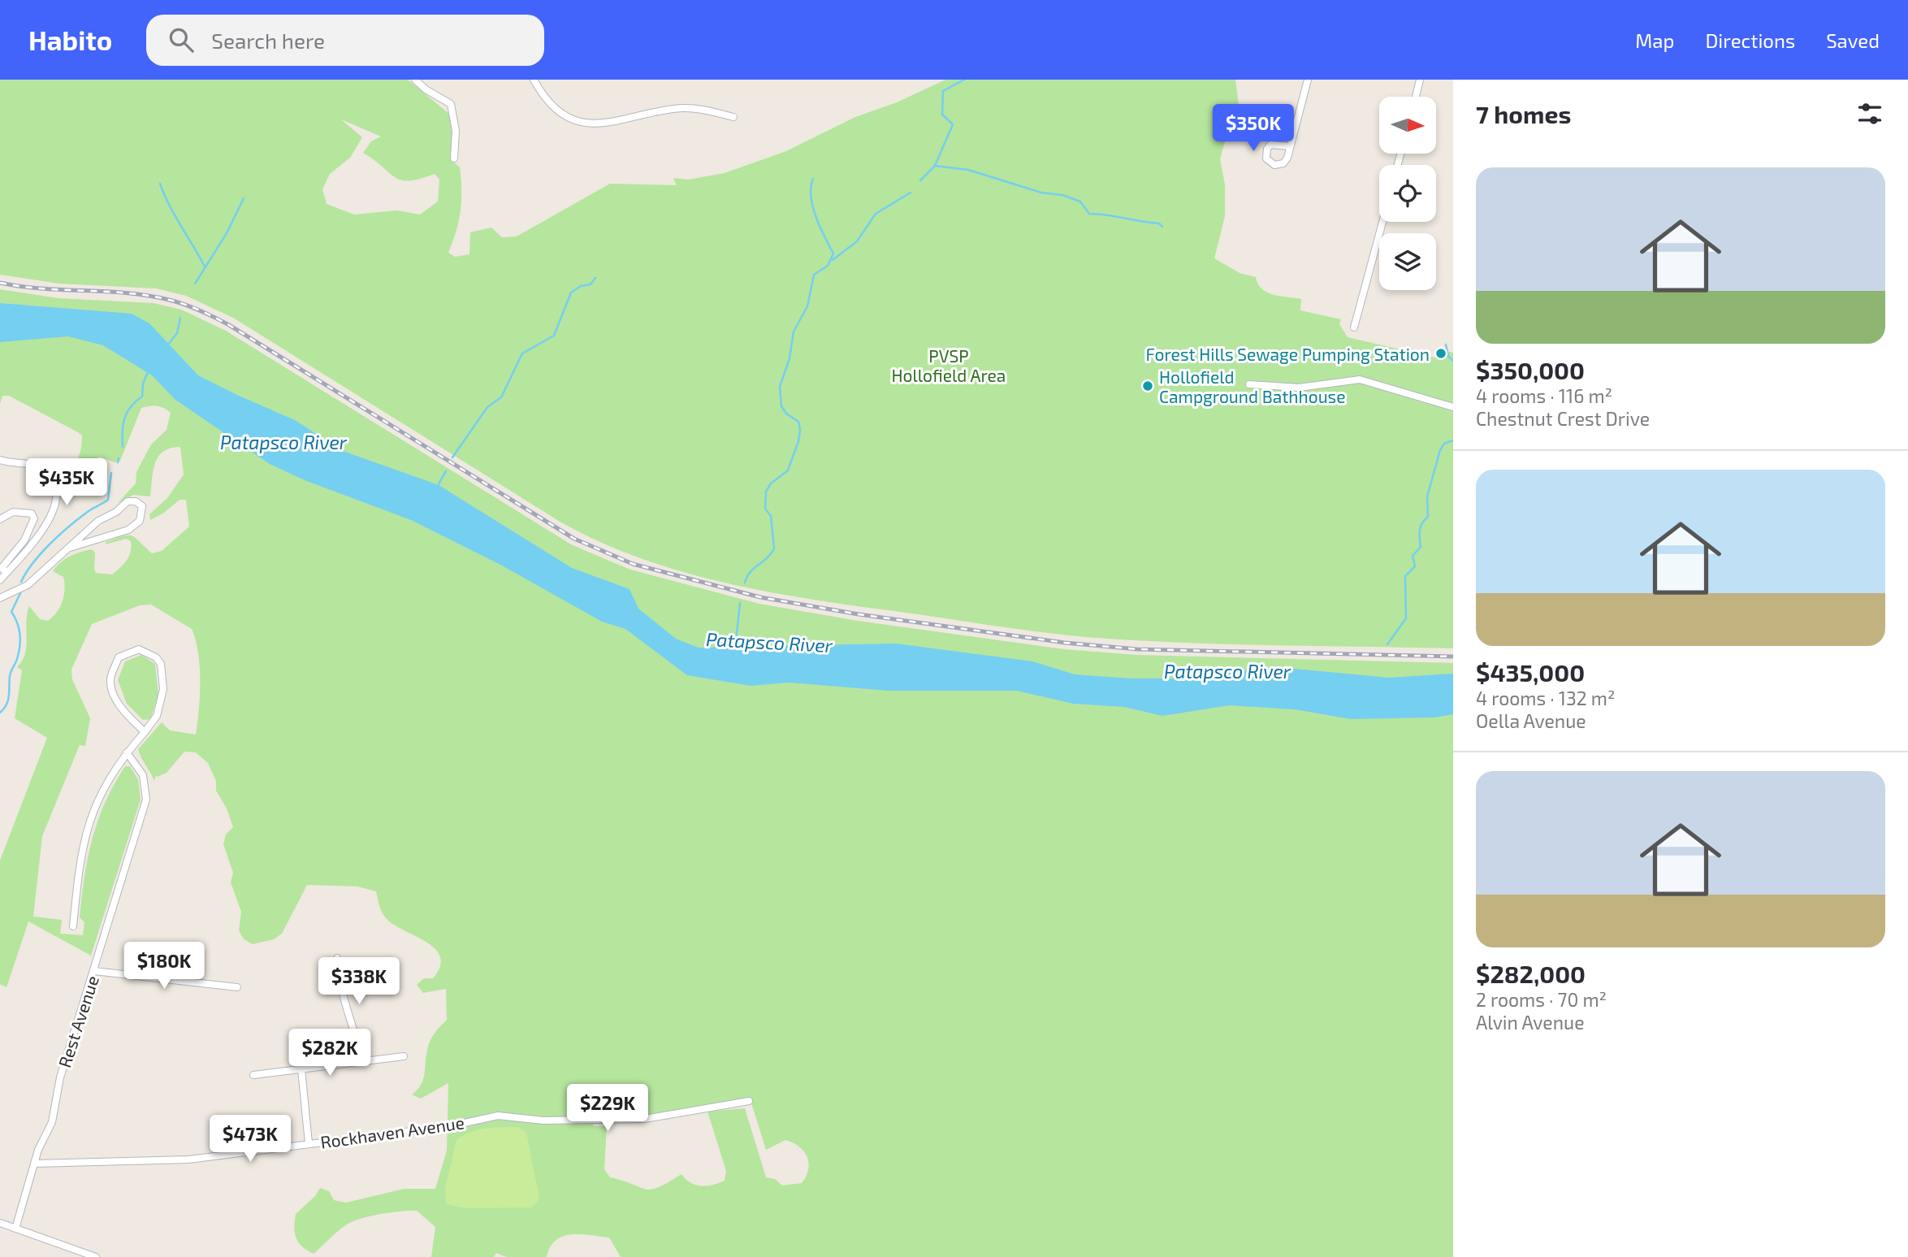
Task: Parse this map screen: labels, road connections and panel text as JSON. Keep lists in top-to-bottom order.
{
  "streets": {
    "street": ["Rest Avenue", "Rockhaven Avenue"]
  },
  "crossings": [
    ["Rest Avenue", "Rockhaven Avenue"]
  ],
  "water": ["Patapsco River"],
  "parks": ["PVSP Hollofield Area"],
  "places": ["Forest Hills Sewage Pumping Station", "Hollofield Campground Bathhouse"],
  "north": "right",
  "page": {
    "header": "Habito",
    "search": "Search here",
    "nav": ["Map", "Directions", "Saved"],
    "heading": "7 homes",
    "price": [
      "$350K",
      "$435K",
      "$180K",
      "$338K",
      "$282K",
      "$229K",
      "$473K"
    ],
    "list": [
      {
        "name": "$350,000",
        "note": "4 rooms · 116 m² · Chestnut Crest Drive"
      },
      {
        "name": "$435,000",
        "note": "4 rooms · 132 m² · Oella Avenue"
      },
      {
        "name": "$282,000",
        "note": "2 rooms · 70 m² · Alvin Avenue"
      }
    ]
  }
}
